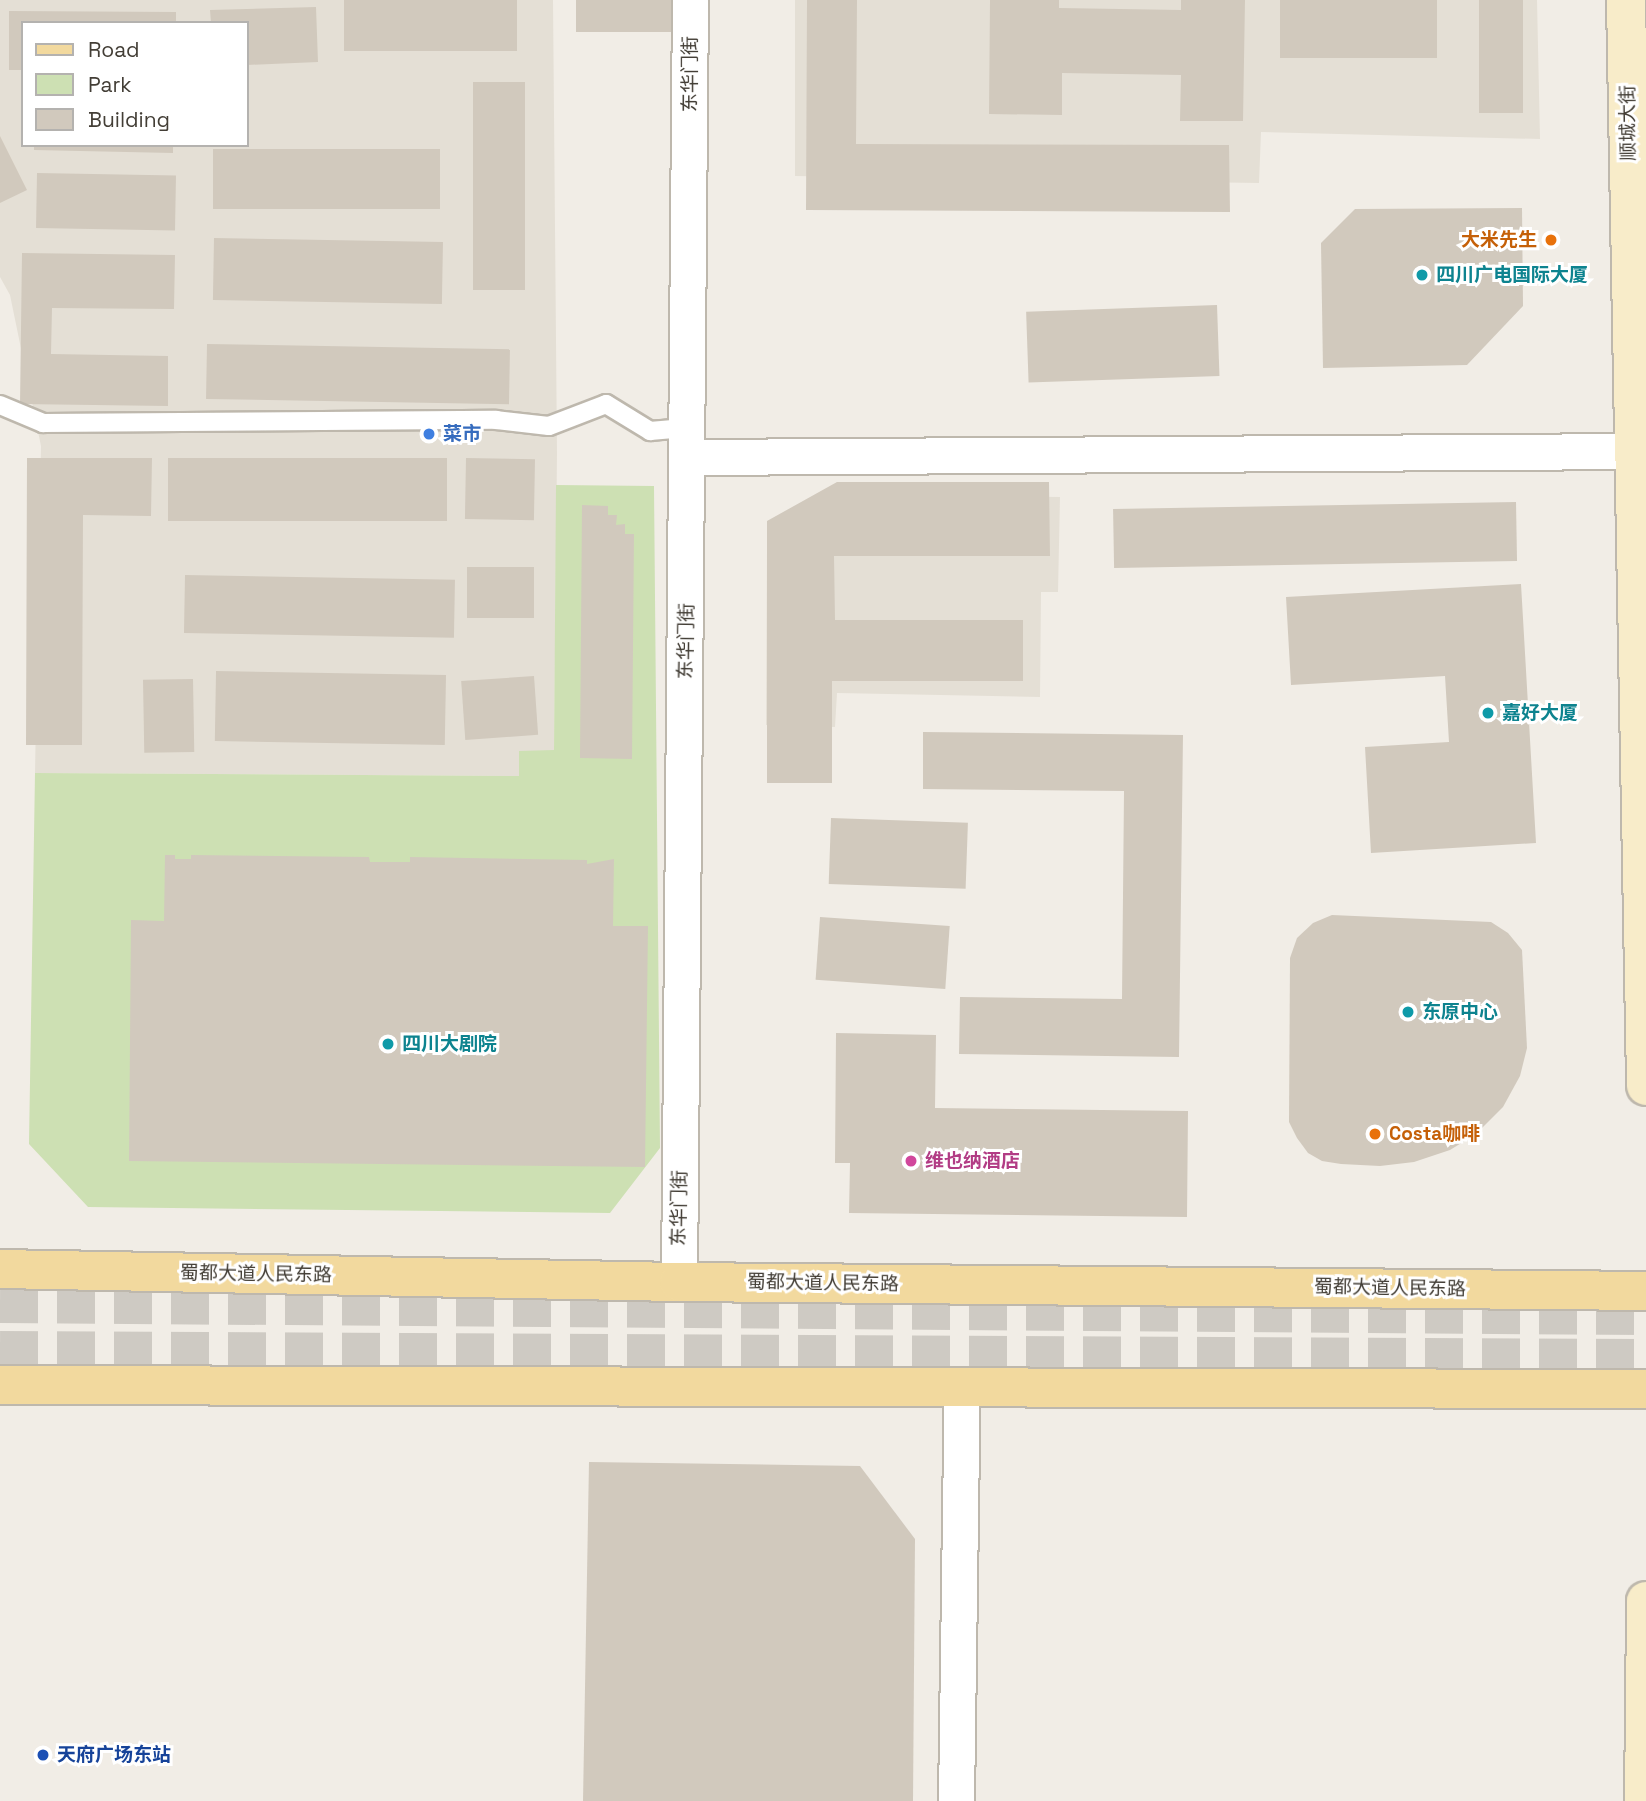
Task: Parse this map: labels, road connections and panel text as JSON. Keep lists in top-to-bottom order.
{
  "streets": {
    "main road": ["顺城大街", "蜀都大道人民东路"],
    "street": ["东华门街"]
  },
  "crossings": [
    ["东华门街", "蜀都大道人民东路"]
  ],
  "places": [
    "大米先生",
    "四川广电国际大厦",
    "菜市",
    "嘉好大厦",
    "东原中心",
    "四川大剧院",
    "Costa咖啡",
    "维也纳酒店",
    "天府广场东站"
  ],
  "legend": ["Road", "Park", "Building"]
}
